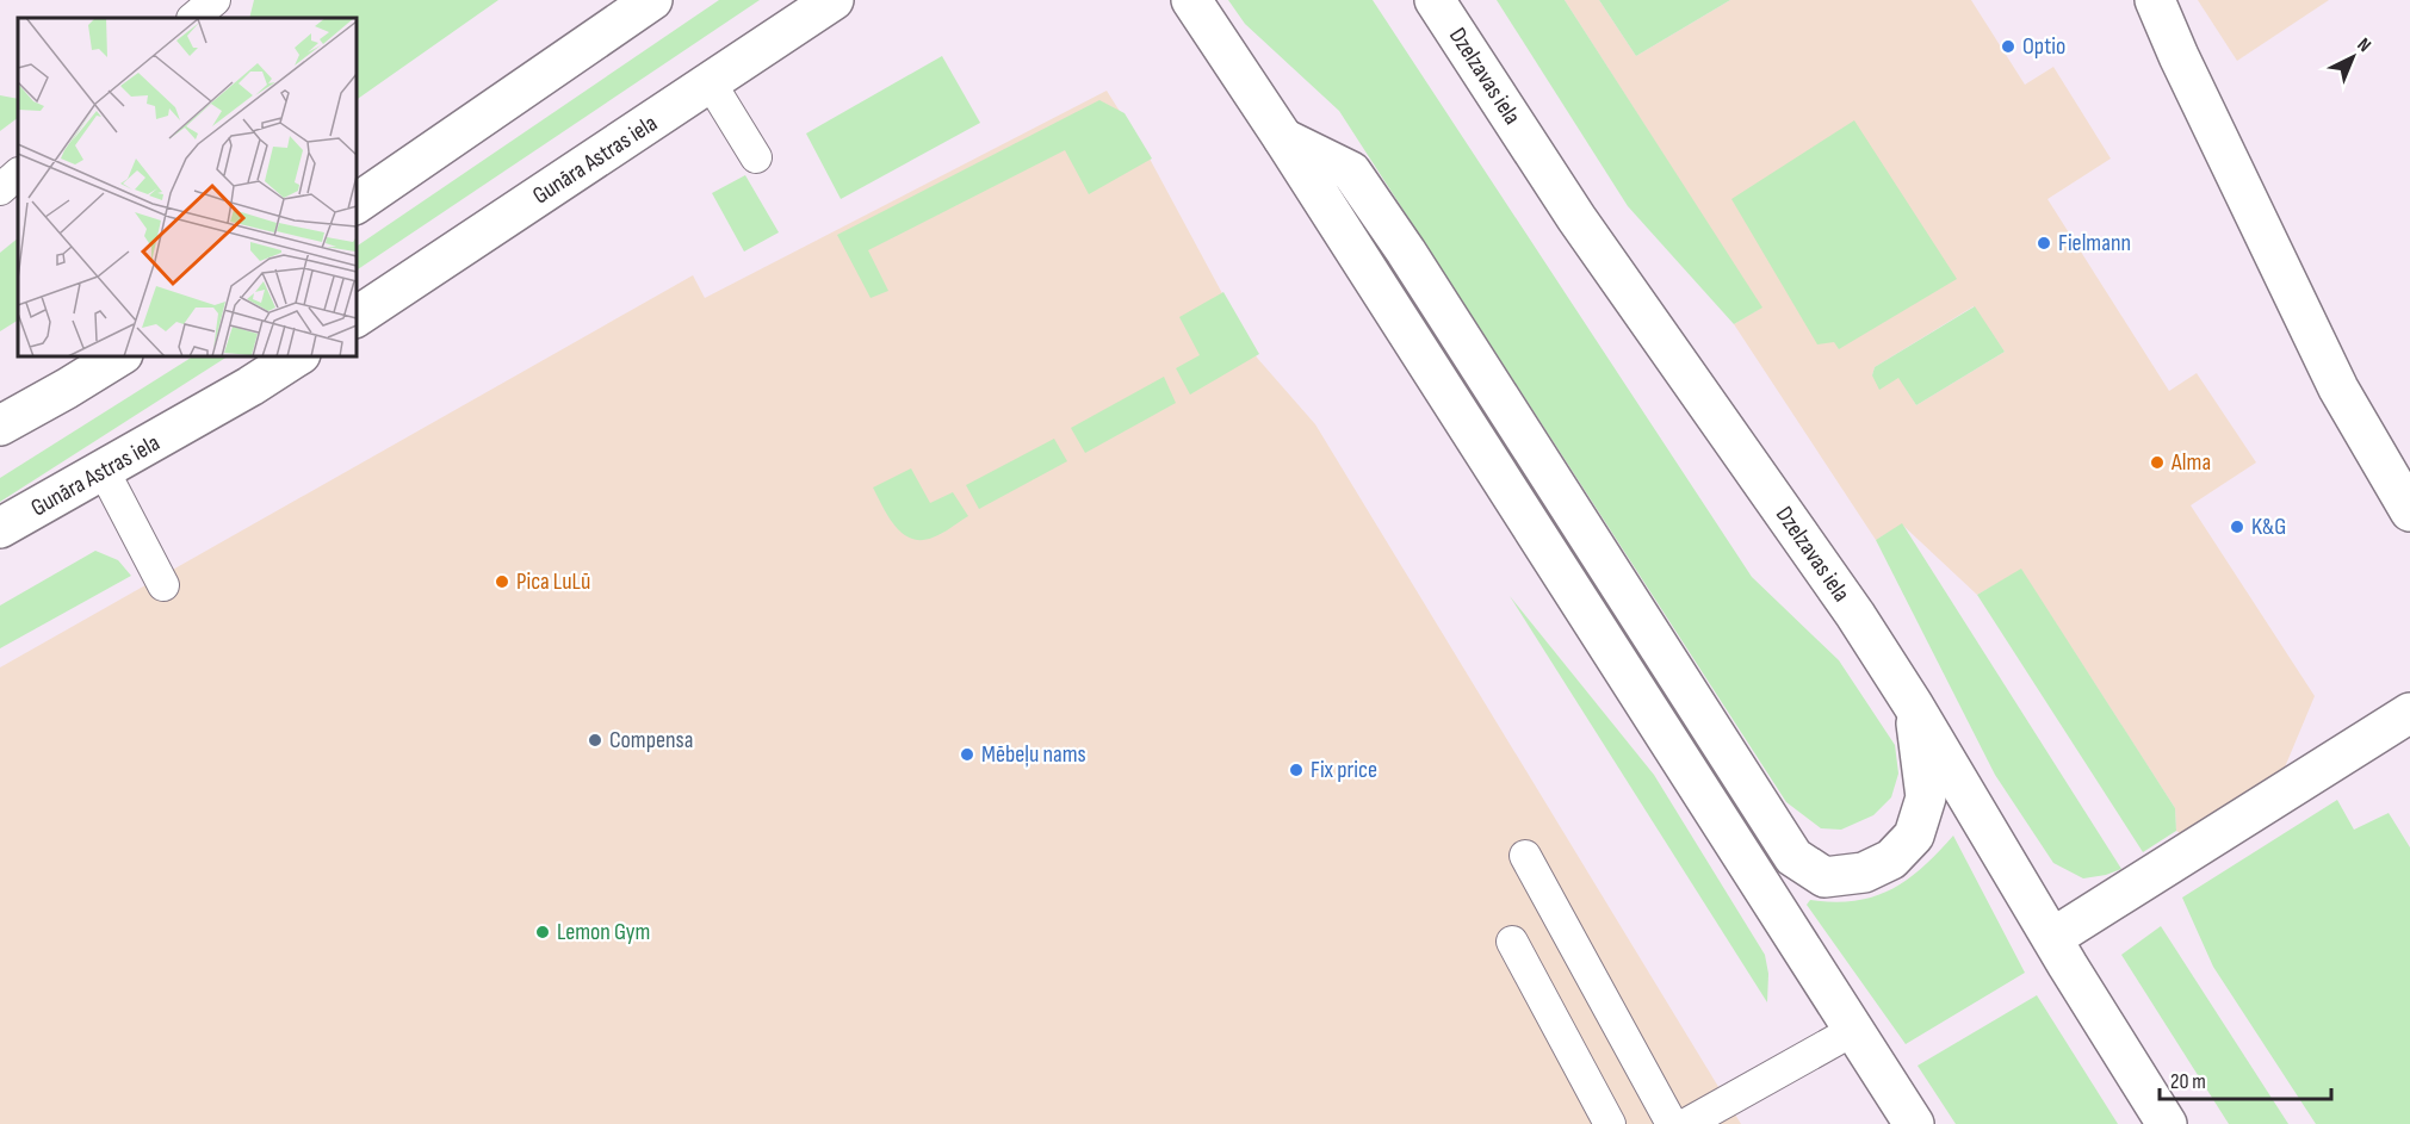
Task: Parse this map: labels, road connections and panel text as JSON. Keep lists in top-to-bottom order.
{
  "streets": {
    "main road": ["Dzelzavas iela", "Gunāra Astras iela"]
  },
  "places": [
    "Optio",
    "Fielmann",
    "Alma",
    "K&G",
    "Pica LuLū",
    "Compensa",
    "Mēbeļu nams",
    "Fix price",
    "Lemon Gym"
  ],
  "scale_bar": "20 m",
  "north": "top right"
}
